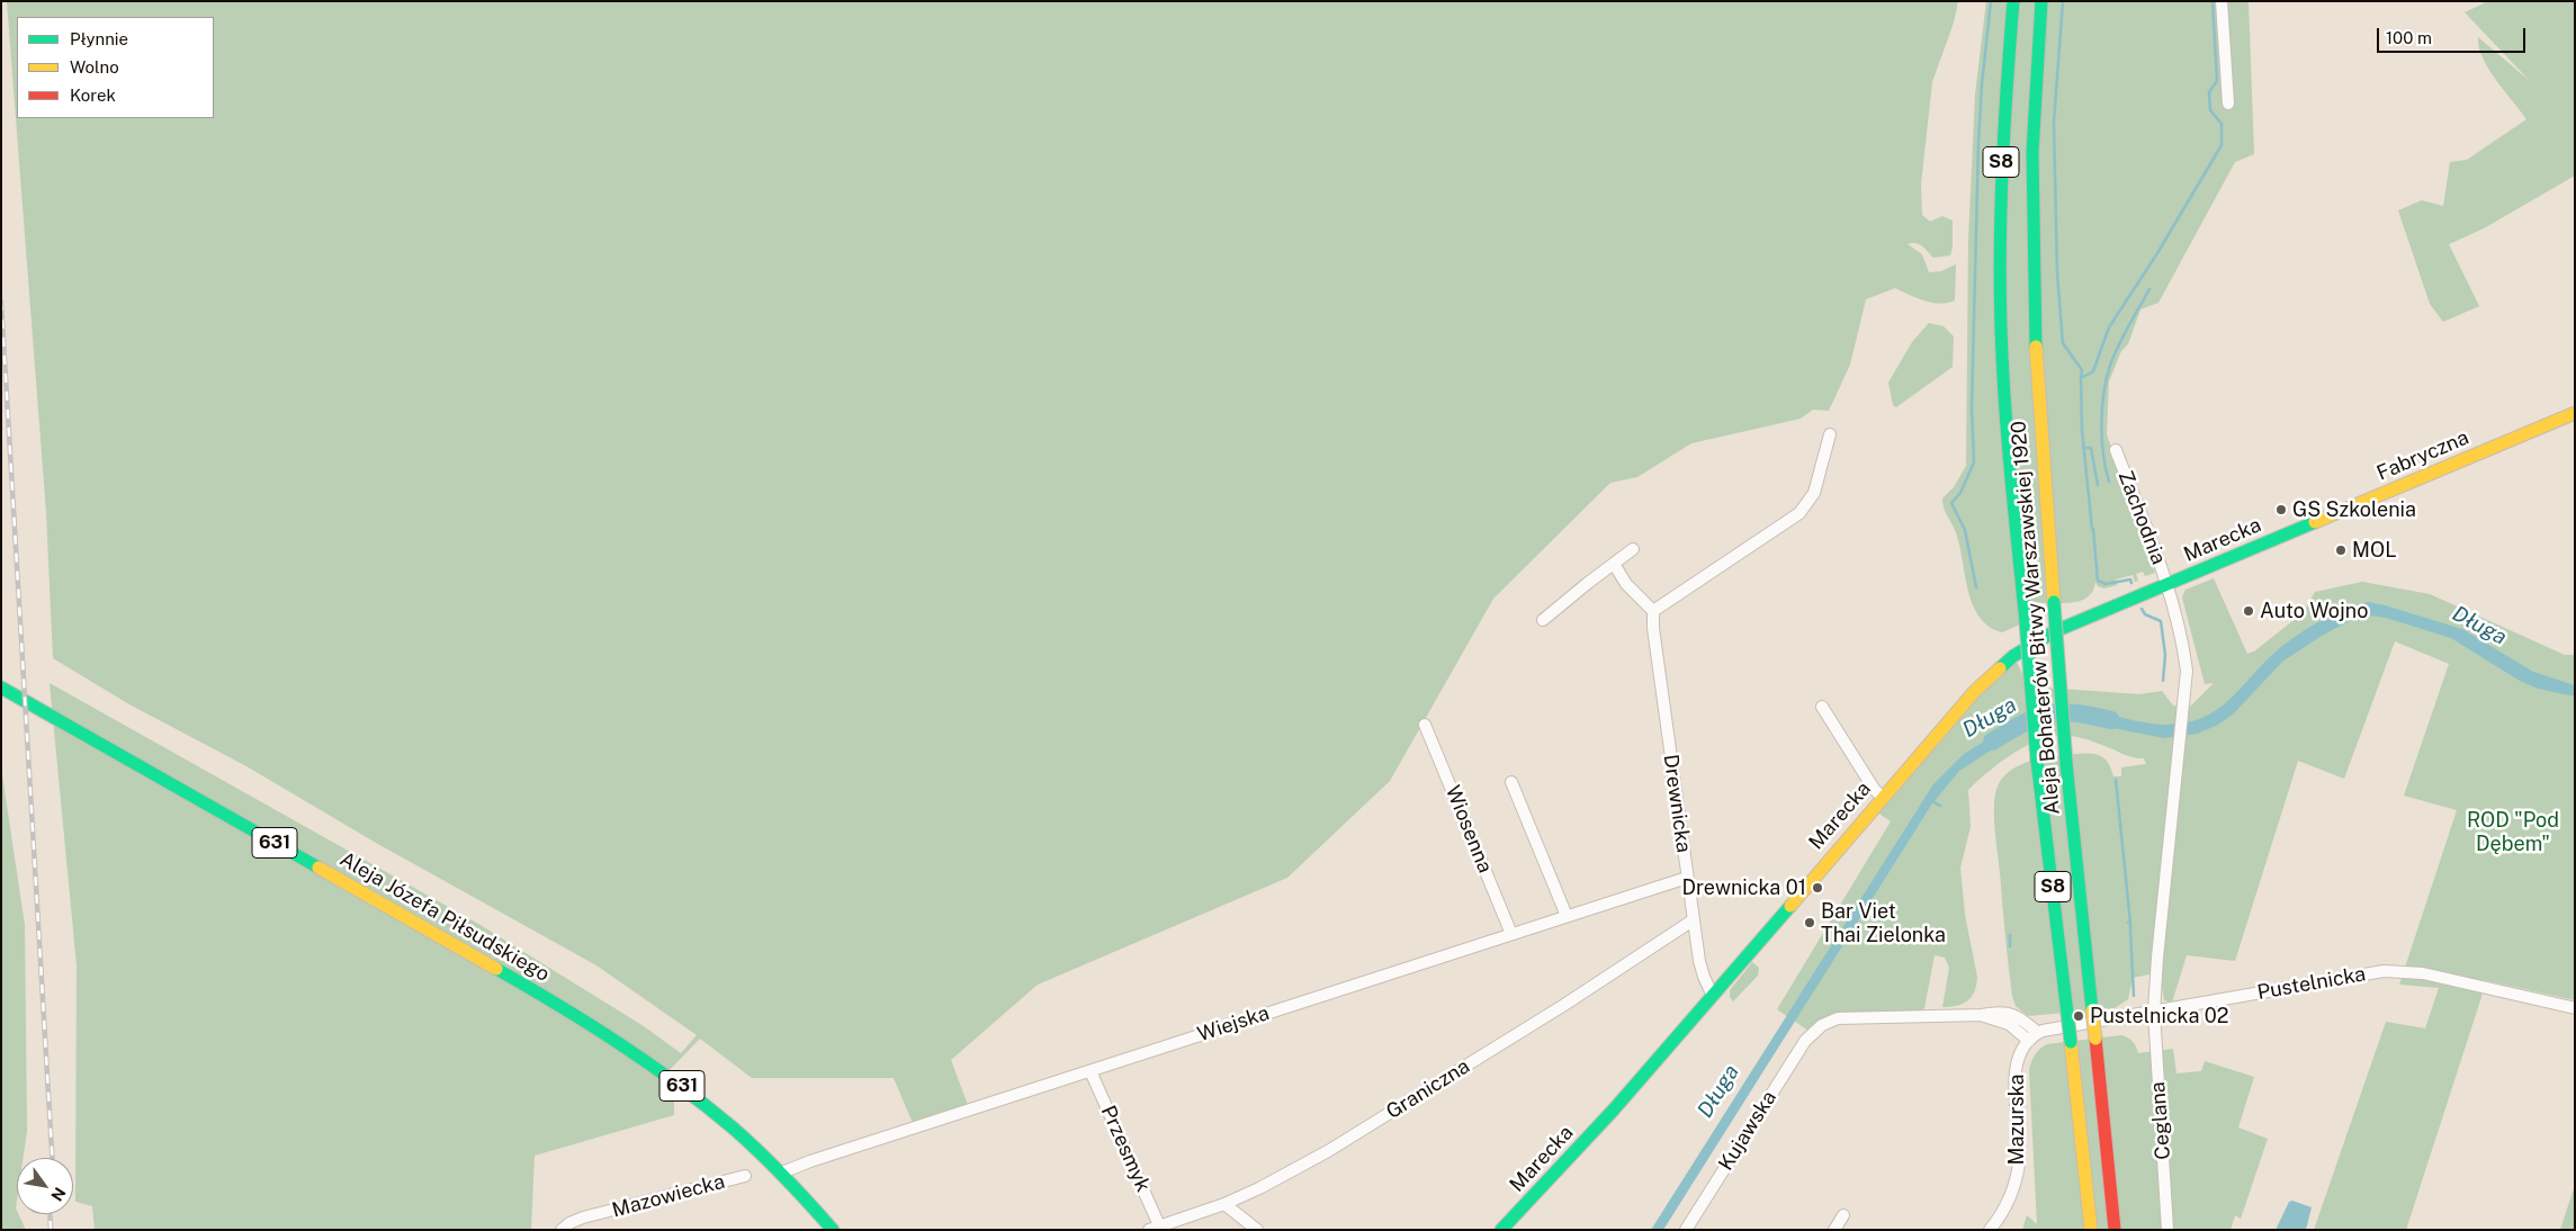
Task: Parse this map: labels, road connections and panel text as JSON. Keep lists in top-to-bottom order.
{
  "streets": {
    "main road": [
      "S8",
      "Fabryczna",
      "Marecka",
      "Aleja Bohaterów Bitwy Warszawskiej 1920",
      "631",
      "Aleja Józefa Piłsudskiego"
    ],
    "street": [
      "Zachodnia",
      "Drewnicka",
      "Wiosenna",
      "Pustelnicka",
      "Wiejska",
      "Graniczna",
      "Mazurska",
      "Ceglana",
      "Kujawska",
      "Przesmyk",
      "Mazowiecka"
    ]
  },
  "crossings": [
    ["Fabryczna", "Marecka"],
    ["Zachodnia", "Marecka"],
    ["Zachodnia", "Ceglana"],
    ["Marecka", "Drewnicka"],
    ["Drewnicka", "Wiejska"],
    ["Drewnicka", "Graniczna"],
    ["Wiosenna", "Wiejska"],
    ["Aleja Józefa Piłsudskiego", "Wiejska"],
    ["Pustelnicka", "Mazurska"],
    ["Pustelnicka", "Ceglana"],
    ["Pustelnicka", "Kujawska"],
    ["Wiejska", "Przesmyk"],
    ["Graniczna", "Przesmyk"],
    ["Mazurska", "Kujawska"]
  ],
  "water": ["Długa"],
  "parks": ["ROD \"Pod Dębem\""],
  "places": [
    "GS Szkolenia",
    "MOL",
    "Auto Wojno",
    "Drewnicka 01",
    "Bar Viet Thai Zielonka",
    "Pustelnicka 02"
  ],
  "legend": ["Płynnie", "Wolno", "Korek"],
  "scale_bar": "100 m",
  "north": "bottom right"
}
